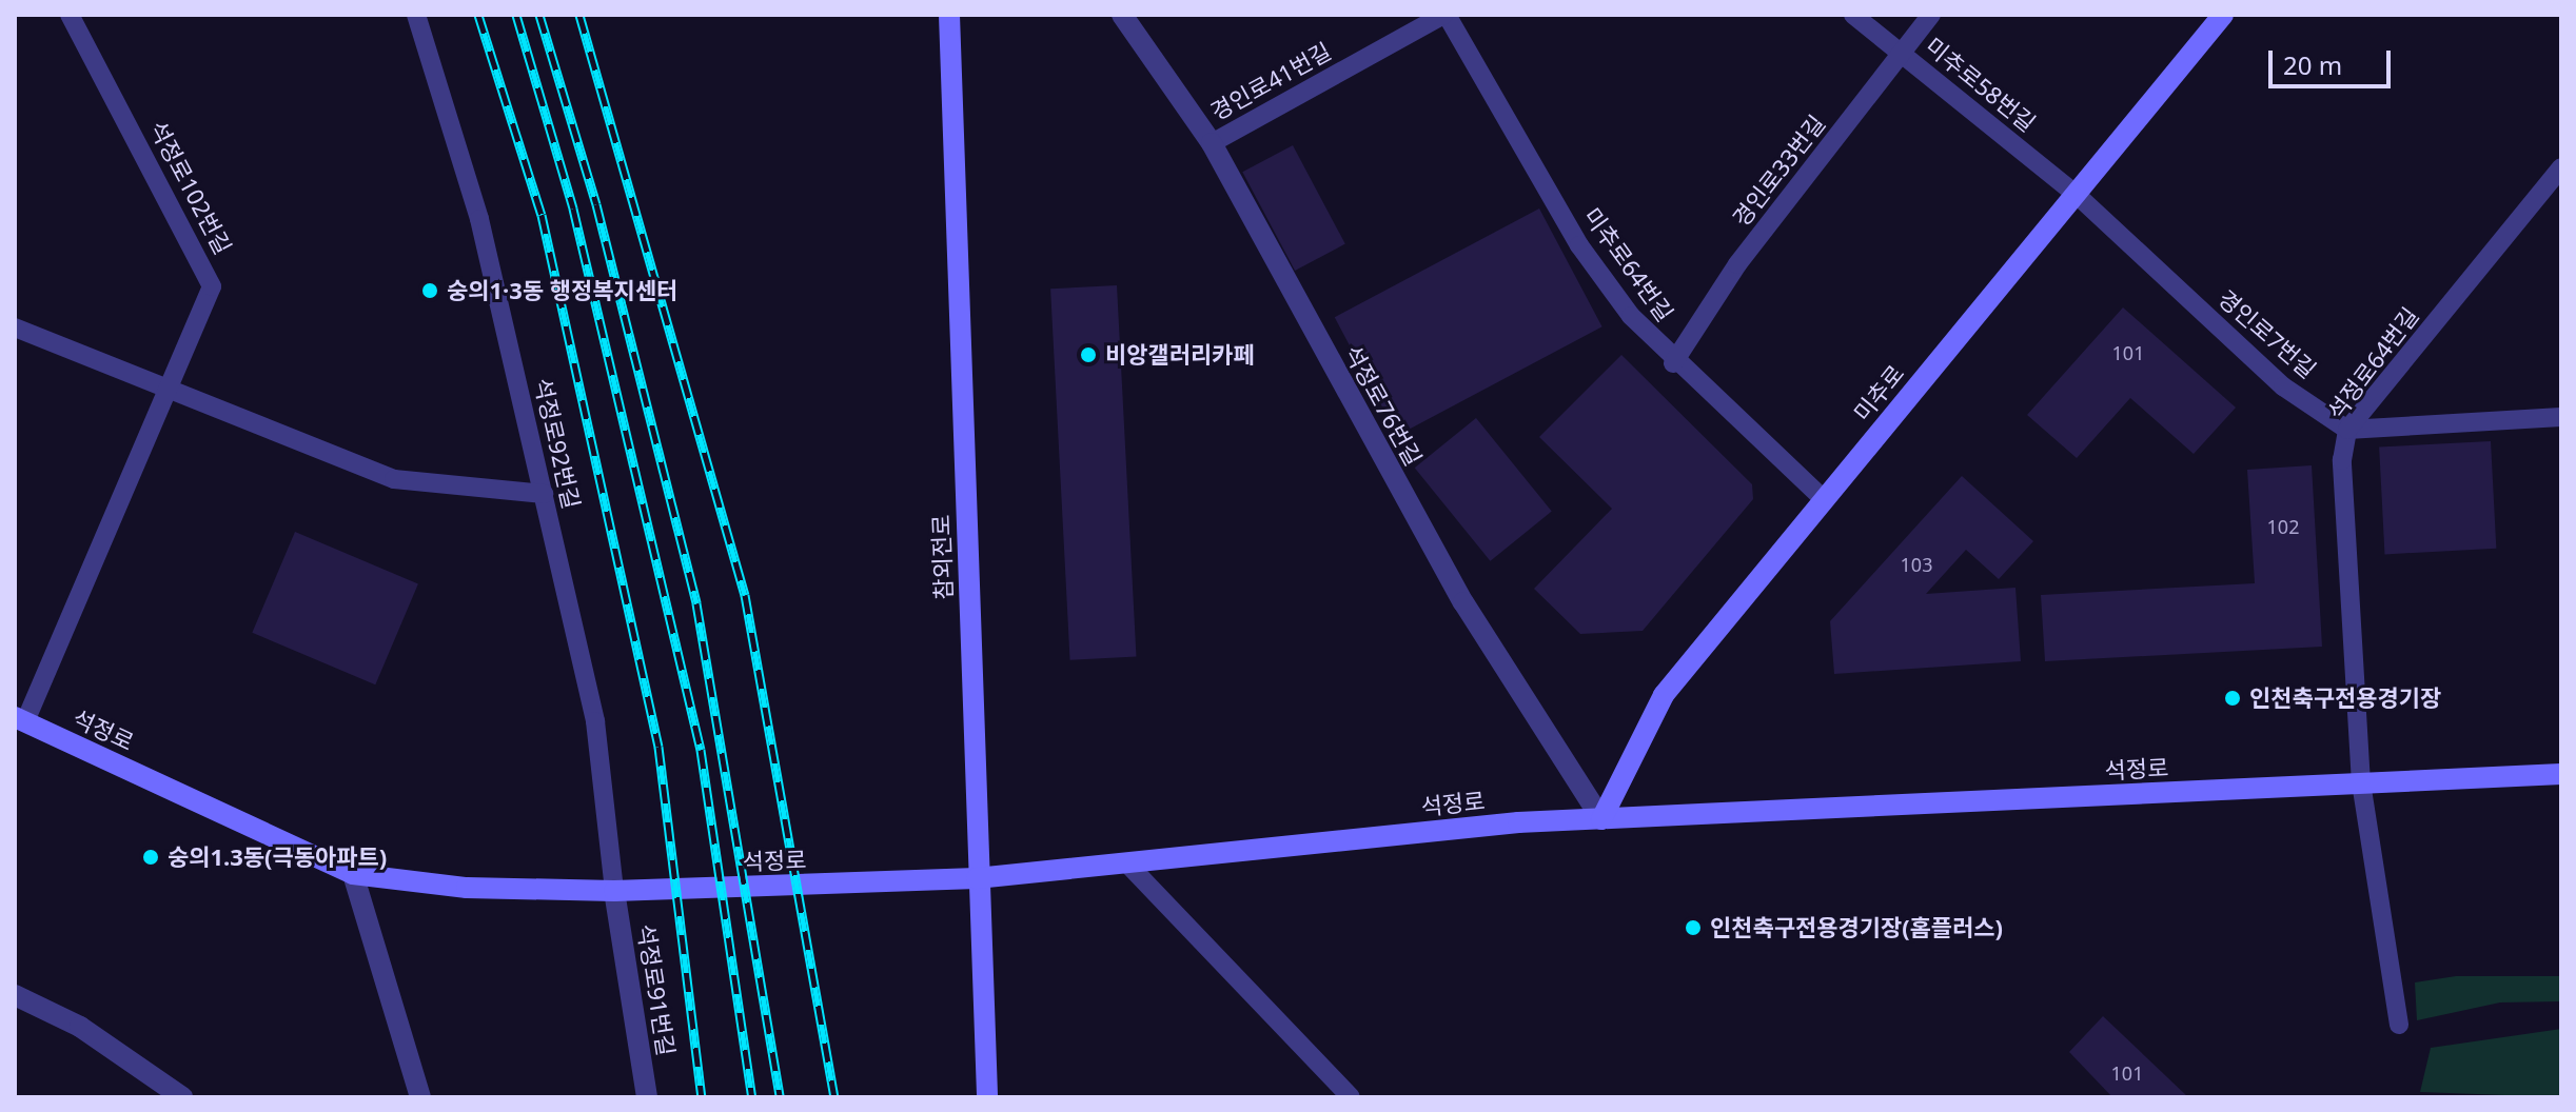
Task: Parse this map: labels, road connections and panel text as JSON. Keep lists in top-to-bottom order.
{
  "streets": {
    "main road": ["미추로", "참외전로", "석정로"],
    "street": ["석정로76번길", "석정로91번길"],
    "lane": [
      "경인로41번길",
      "미추로58번길",
      "경인로33번길",
      "석정로102번길",
      "미추로64번길",
      "경인로7번길",
      "석정로64번길",
      "석정로92번길"
    ]
  },
  "crossings": [
    ["경인로41번길", "미추로64번길"],
    ["경인로41번길", "석정로76번길"],
    ["미추로58번길", "경인로33번길"],
    ["미추로58번길", "경인로7번길"],
    ["미추로58번길", "미추로"],
    ["경인로33번길", "미추로64번길"],
    ["석정로102번길", "석정로"],
    ["미추로64번길", "미추로"],
    ["경인로7번길", "석정로64번길"],
    ["경인로7번길", "미추로"],
    ["석정로64번길", "석정로"],
    ["미추로", "석정로76번길"],
    ["미추로", "석정로"],
    ["석정로76번길", "석정로"],
    ["석정로92번길", "석정로"],
    ["석정로92번길", "석정로91번길"],
    ["참외전로", "석정로"],
    ["석정로", "석정로91번길"]
  ],
  "places": [
    "숭의1·3동 행정복지센터",
    "비앙갤러리카페",
    "인천축구전용경기장",
    "숭의1.3동(극동아파트)",
    "인천축구전용경기장(홈플러스)"
  ],
  "house_numbers": [
    "101",
    "102",
    "103",
    "101"
  ],
  "scale_bar": "20 m"
}
